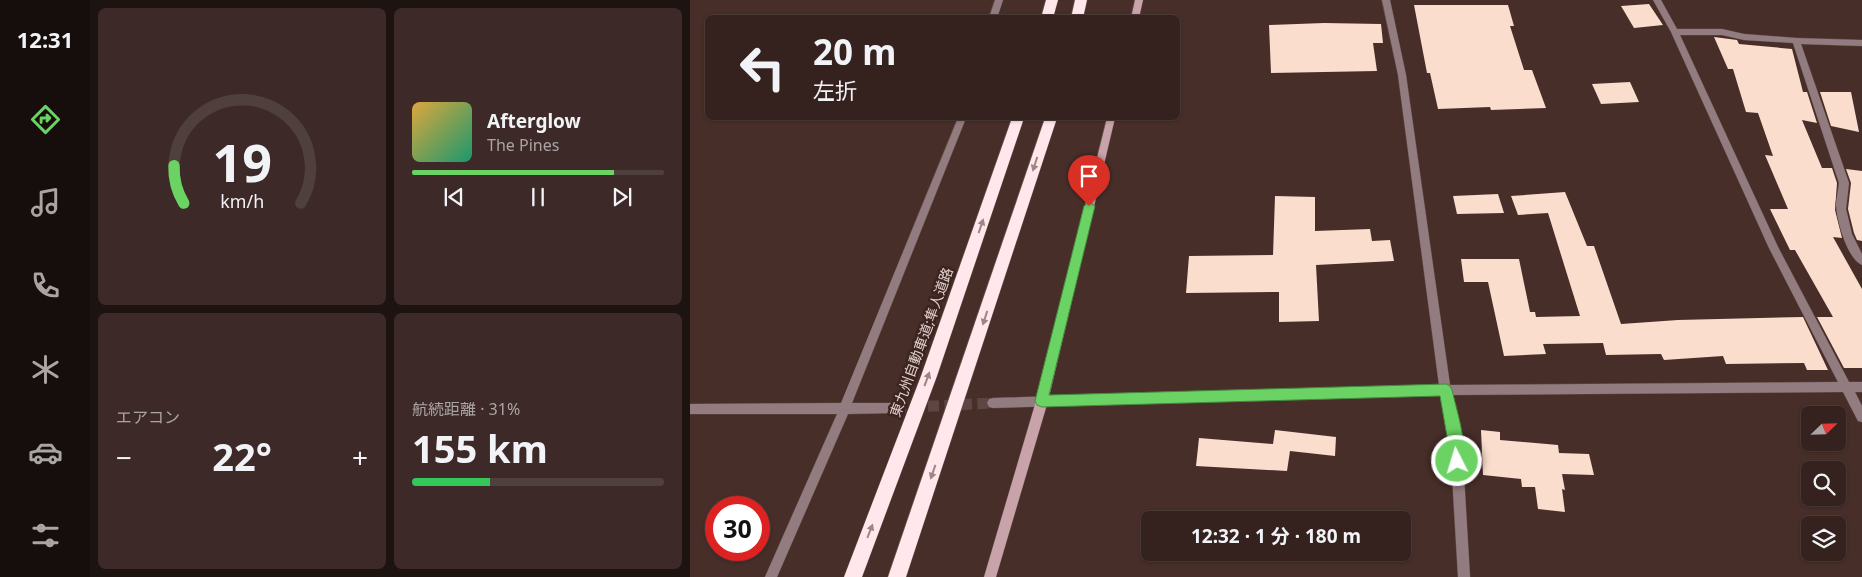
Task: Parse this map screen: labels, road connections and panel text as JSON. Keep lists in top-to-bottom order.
{
  "streets": {
    "highway": ["東九州自動車道;隼人道路"]
  },
  "north": "top right",
  "page": {
    "tabs": "12:31",
    "turn": ["20 m", "左折"],
    "song": ["Afterglow", "The Pines"],
    "tile": [
      "エアコン",
      ["航続距離 · 31%", "155 km"]
    ],
    "heat": ["−", "22°", "+"],
    "limit": "30",
    "trip": "12:32 · 1 分 · 180 m",
    "gauge": ["19", "km/h"]
  }
}
